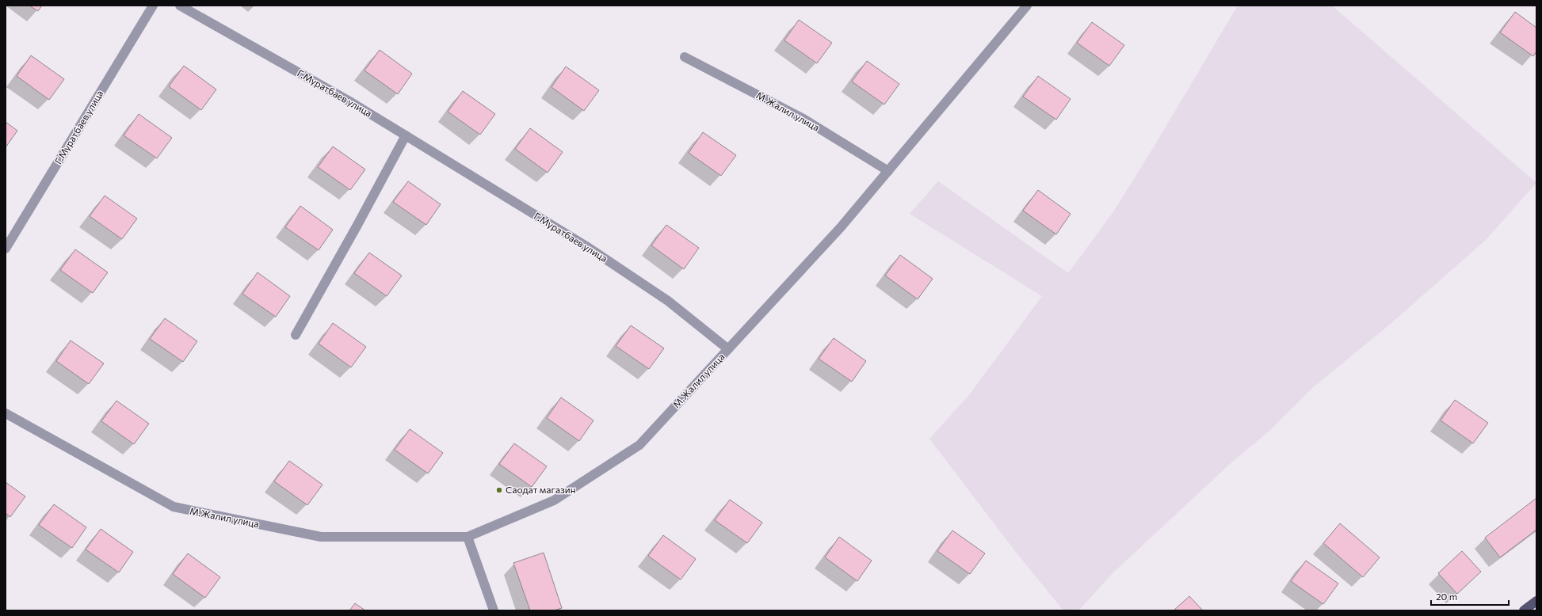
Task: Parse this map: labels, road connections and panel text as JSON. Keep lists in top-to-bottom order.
{
  "streets": {
    "street": ["Г.Муратбаев улица", "М.Жалил улица"]
  },
  "crossings": [
    ["Г.Муратбаев улица", "М.Жалил улица"]
  ],
  "places": ["Саодат магазин"],
  "scale_bar": "20 m"
}
